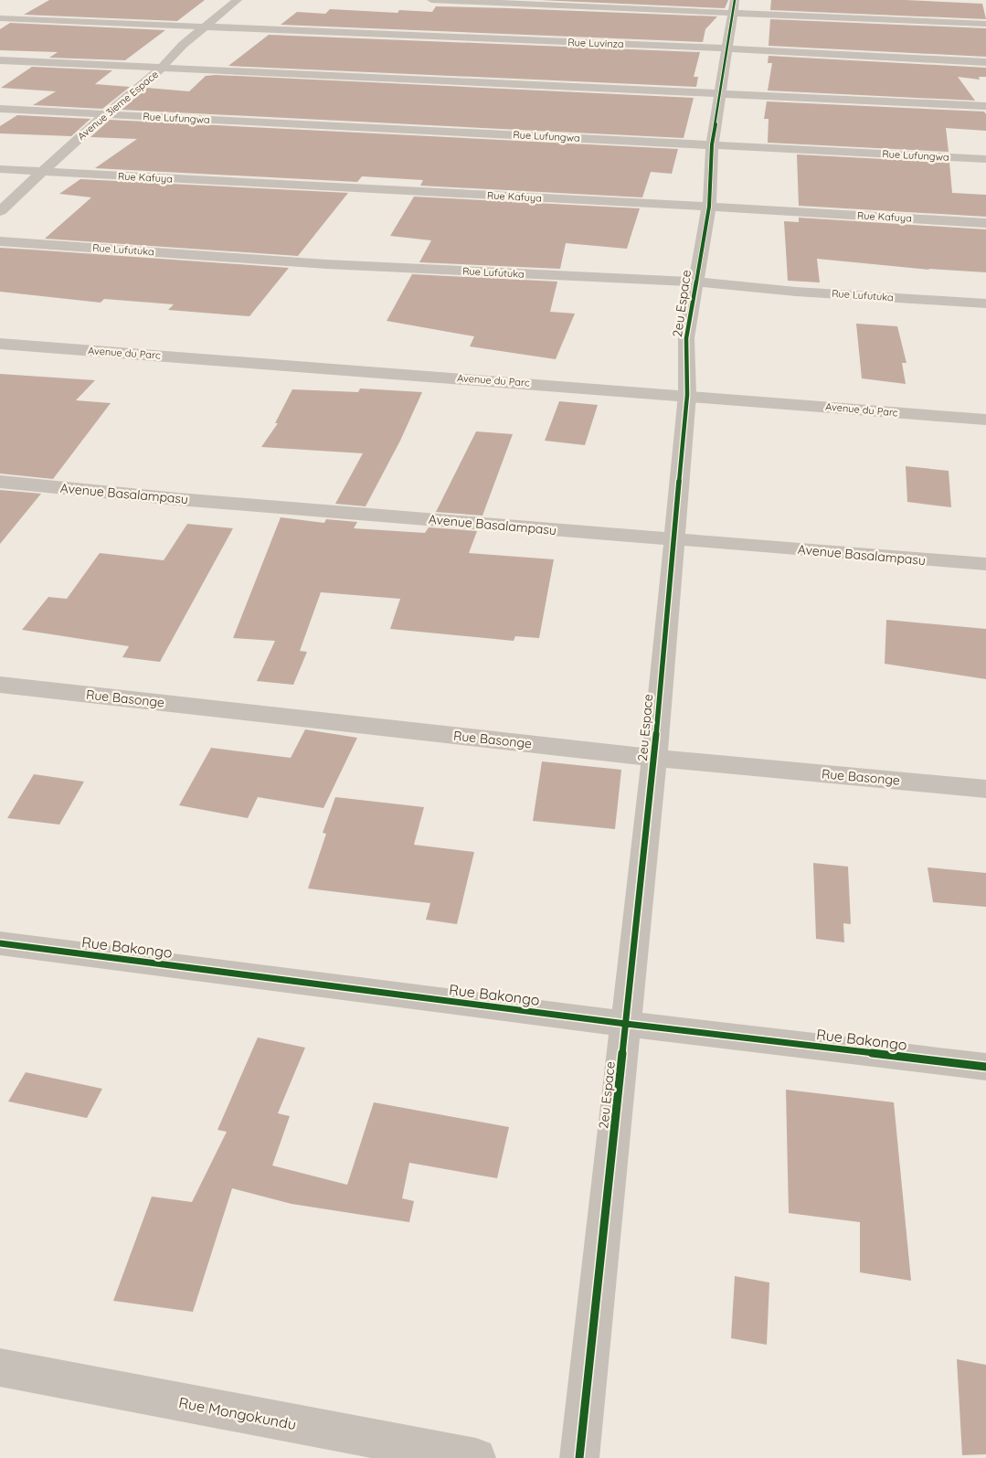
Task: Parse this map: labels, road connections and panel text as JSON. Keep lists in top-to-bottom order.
{
  "streets": {
    "street": [
      "Rue Luvinza",
      "Avenue 3ieme Espace",
      "Rue Lufungwa",
      "Rue Kafuya",
      "Rue Lufutuka",
      "2eu Espace",
      "Avenue du Parc",
      "Avenue Basalampasu",
      "Rue Basonge",
      "Rue Bakongo",
      "Rue Mongokundu"
    ]
  },
  "crossings": [
    ["Rue Luvinza", "Avenue 3ieme Espace"],
    ["Rue Luvinza", "2eu Espace"],
    ["Avenue 3ieme Espace", "Rue Lufungwa"],
    ["Avenue 3ieme Espace", "Rue Kafuya"],
    ["Rue Lufungwa", "2eu Espace"],
    ["Rue Kafuya", "2eu Espace"],
    ["Rue Lufutuka", "2eu Espace"],
    ["2eu Espace", "Avenue du Parc"],
    ["2eu Espace", "Avenue Basalampasu"],
    ["2eu Espace", "Rue Basonge"],
    ["2eu Espace", "Rue Bakongo"]
  ]
}
